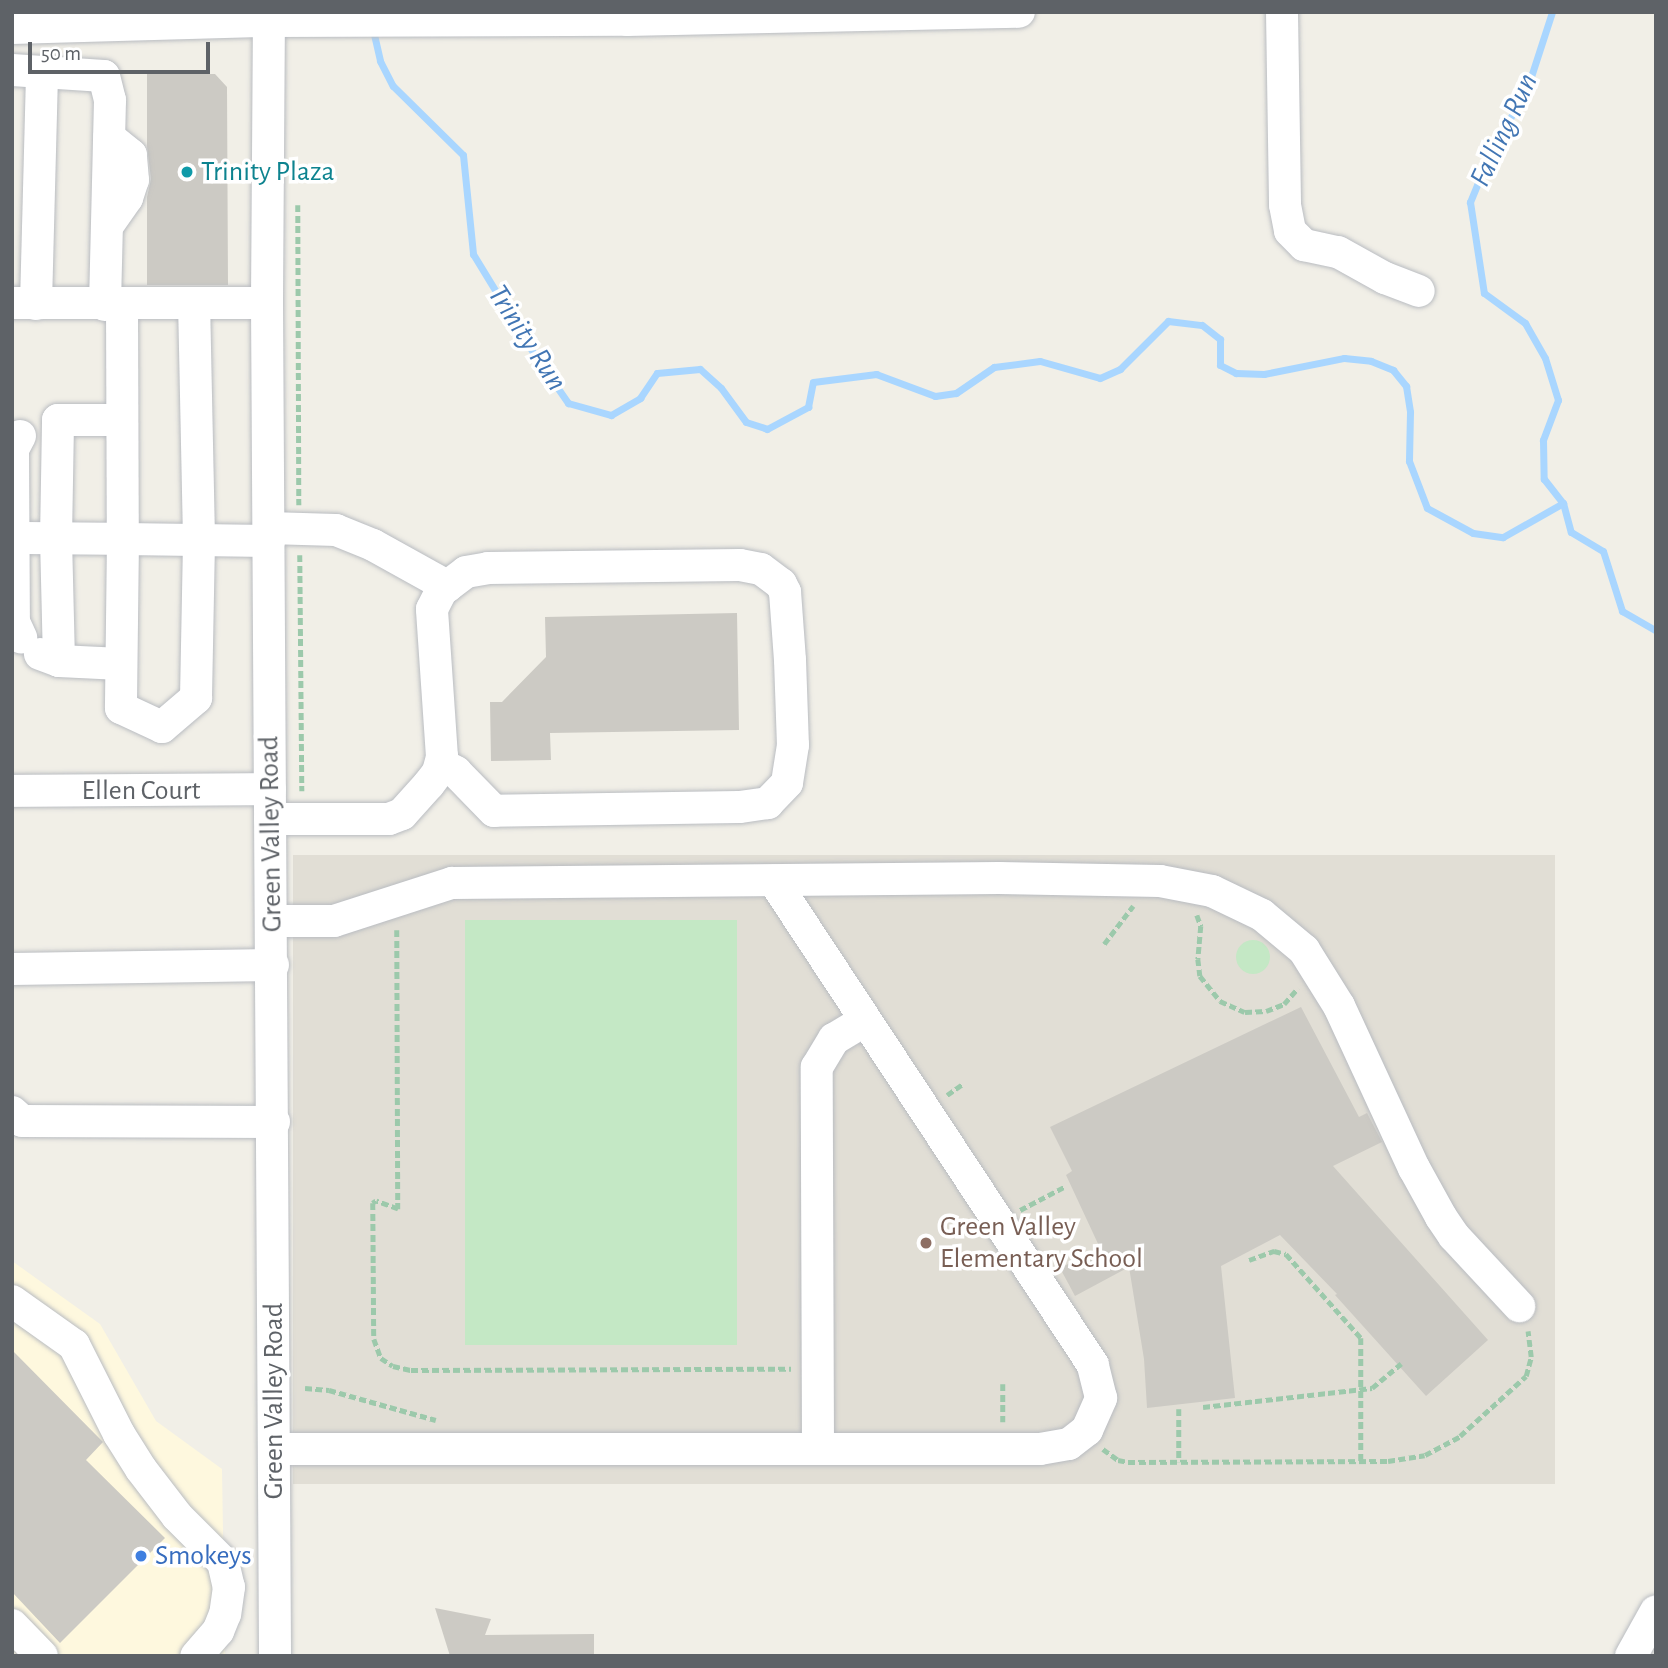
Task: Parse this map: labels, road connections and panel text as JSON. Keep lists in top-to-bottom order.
{
  "streets": {
    "street": ["Ellen Court", "Green Valley Road"]
  },
  "crossings": [
    ["Ellen Court", "Green Valley Road"]
  ],
  "water": ["Falling Run", "Trinity Run"],
  "places": ["Trinity Plaza", "Green Valley Elementary School", "Smokeys"],
  "scale_bar": "50 m"
}
